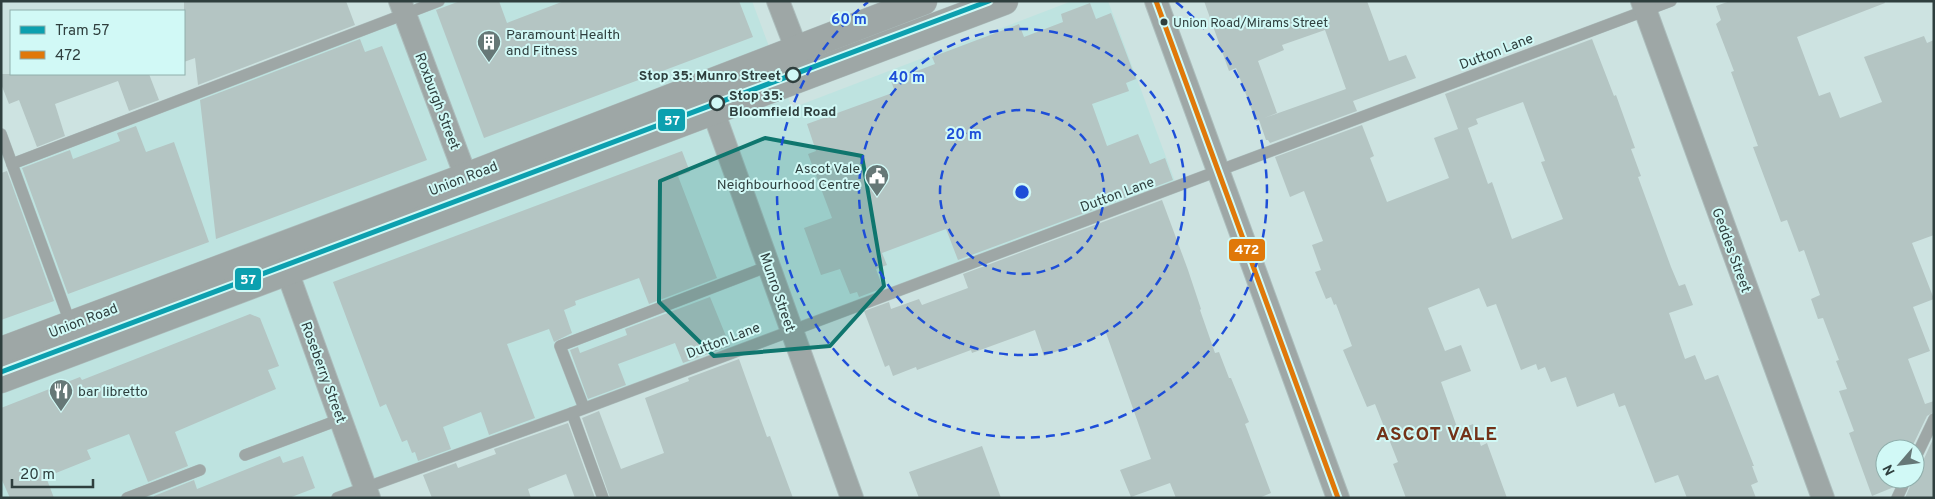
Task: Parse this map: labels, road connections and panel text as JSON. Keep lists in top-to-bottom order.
{
  "streets": {
    "street": [
      "Roxburgh Street",
      "Union Road",
      "Geddes Street",
      "Munro Street",
      "Roseberry Street"
    ],
    "lane": ["Dutton Lane"]
  },
  "crossings": [
    ["Dutton Lane", "Geddes Street"],
    ["Dutton Lane", "Munro Street"],
    ["Dutton Lane", "Roseberry Street"],
    ["Roxburgh Street", "Union Road"],
    ["Union Road", "Munro Street"],
    ["Union Road", "Roseberry Street"]
  ],
  "districts": ["ASCOT VALE"],
  "places": {
    "other": ["Union Road/Mirams Street", "Stop 35: Munro Street", "Stop 35: Bloomfield Road"],
    "building": ["Paramount Health and Fitness"],
    "public building": ["Ascot Vale Neighbourhood Centre"],
    "restaurant": ["bar libretto"]
  },
  "lines": ["tram line 57", "transit line 472"],
  "legend": ["Tram 57", "472"],
  "scale_bar": "20 m",
  "north": "bottom left",
  "rings": ["60 m", "40 m", "20 m"]
}
